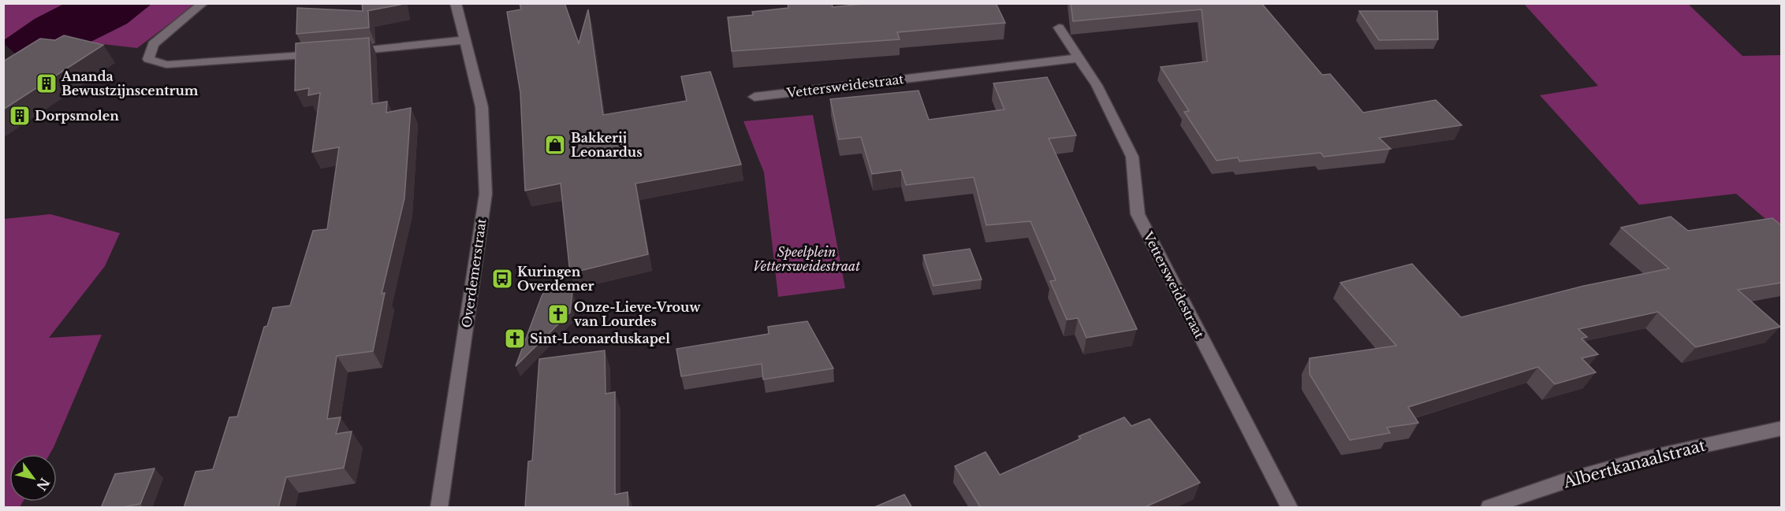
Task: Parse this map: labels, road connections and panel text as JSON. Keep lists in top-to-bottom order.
{
  "streets": {
    "street": ["Vettersweidestraat", "Overdemerstraat", "Albertkanaalstraat"]
  },
  "parks": ["Speelplein Vettersweidestraat"],
  "places": {
    "building": ["Ananda Bewustzijnscentrum", "Dorpsmolen"],
    "shop": ["Bakkerij Leonardus"],
    "bus stop": ["Kuringen Overdemer"],
    "church": ["Onze-Lieve-Vrouw van Lourdes", "Sint-Leonarduskapel"]
  },
  "north": "bottom right"
}
